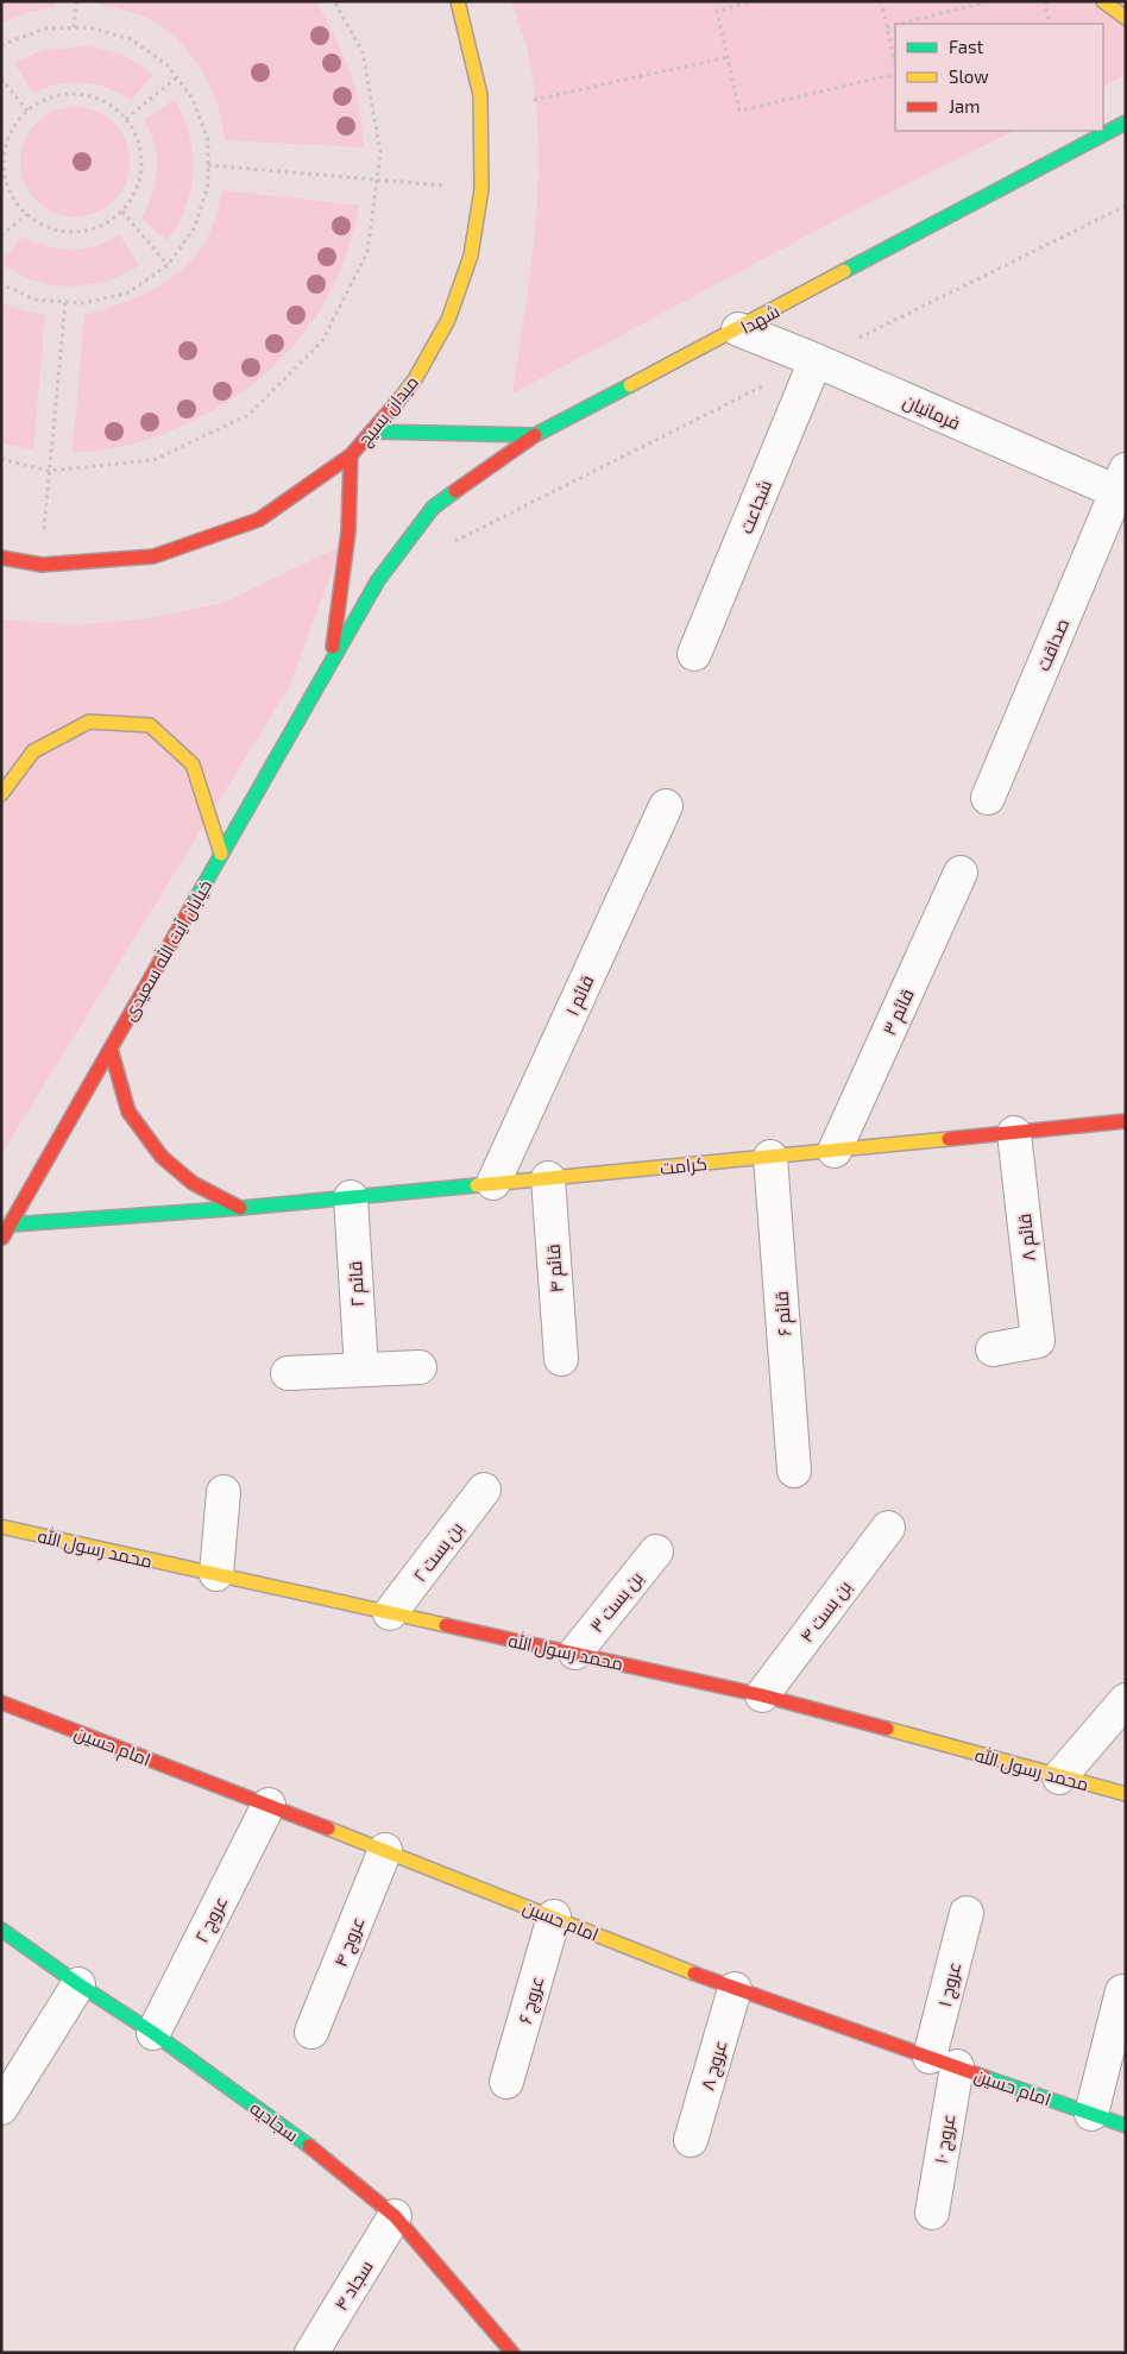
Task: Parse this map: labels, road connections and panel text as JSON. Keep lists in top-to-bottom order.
{
  "streets": {
    "main road": [
      "شهدا",
      "میدان بسیج",
      "خیابان آیت الله سعیدی",
      "کرامت",
      "محمد رسول الله",
      "امام حسین",
      "سجادیه"
    ],
    "street": [
      "فرمانیان",
      "شجاعت",
      "صداقت",
      "قائم ۱",
      "قائم ۳",
      "قائم ۸",
      "قائم ۴",
      "قائم ۲",
      "قائم ۶",
      "بن بست ۲",
      "بن بست ۳",
      "بن بست ۴",
      "عروج ۲",
      "عروج ۴",
      "عروج ۱",
      "عروج ۶",
      "عروج ۸",
      "عروج ۱۰",
      "سجاد ۴"
    ]
  },
  "crossings": [
    ["شهدا", "میدان بسیج"],
    ["شهدا", "فرمانیان"],
    ["شهدا", "خیابان آیت الله سعیدی"],
    ["میدان بسیج", "خیابان آیت الله سعیدی"],
    ["فرمانیان", "شجاعت"],
    ["فرمانیان", "صداقت"],
    ["خیابان آیت الله سعیدی", "کرامت"],
    ["قائم ۱", "کرامت"],
    ["قائم ۳", "کرامت"],
    ["کرامت", "قائم ۸"],
    ["کرامت", "قائم ۴"],
    ["کرامت", "قائم ۲"],
    ["کرامت", "قائم ۶"],
    ["محمد رسول الله", "بن بست ۲"],
    ["محمد رسول الله", "بن بست ۳"],
    ["محمد رسول الله", "بن بست ۴"],
    ["امام حسین", "عروج ۲"],
    ["امام حسین", "عروج ۴"],
    ["امام حسین", "عروج ۱"],
    ["امام حسین", "عروج ۶"],
    ["امام حسین", "عروج ۸"],
    ["امام حسین", "عروج ۱۰"],
    ["عروج ۲", "سجادیه"],
    ["عروج ۱", "عروج ۱۰"],
    ["سجادیه", "سجاد ۴"]
  ],
  "legend": ["Fast", "Slow", "Jam"]
}
